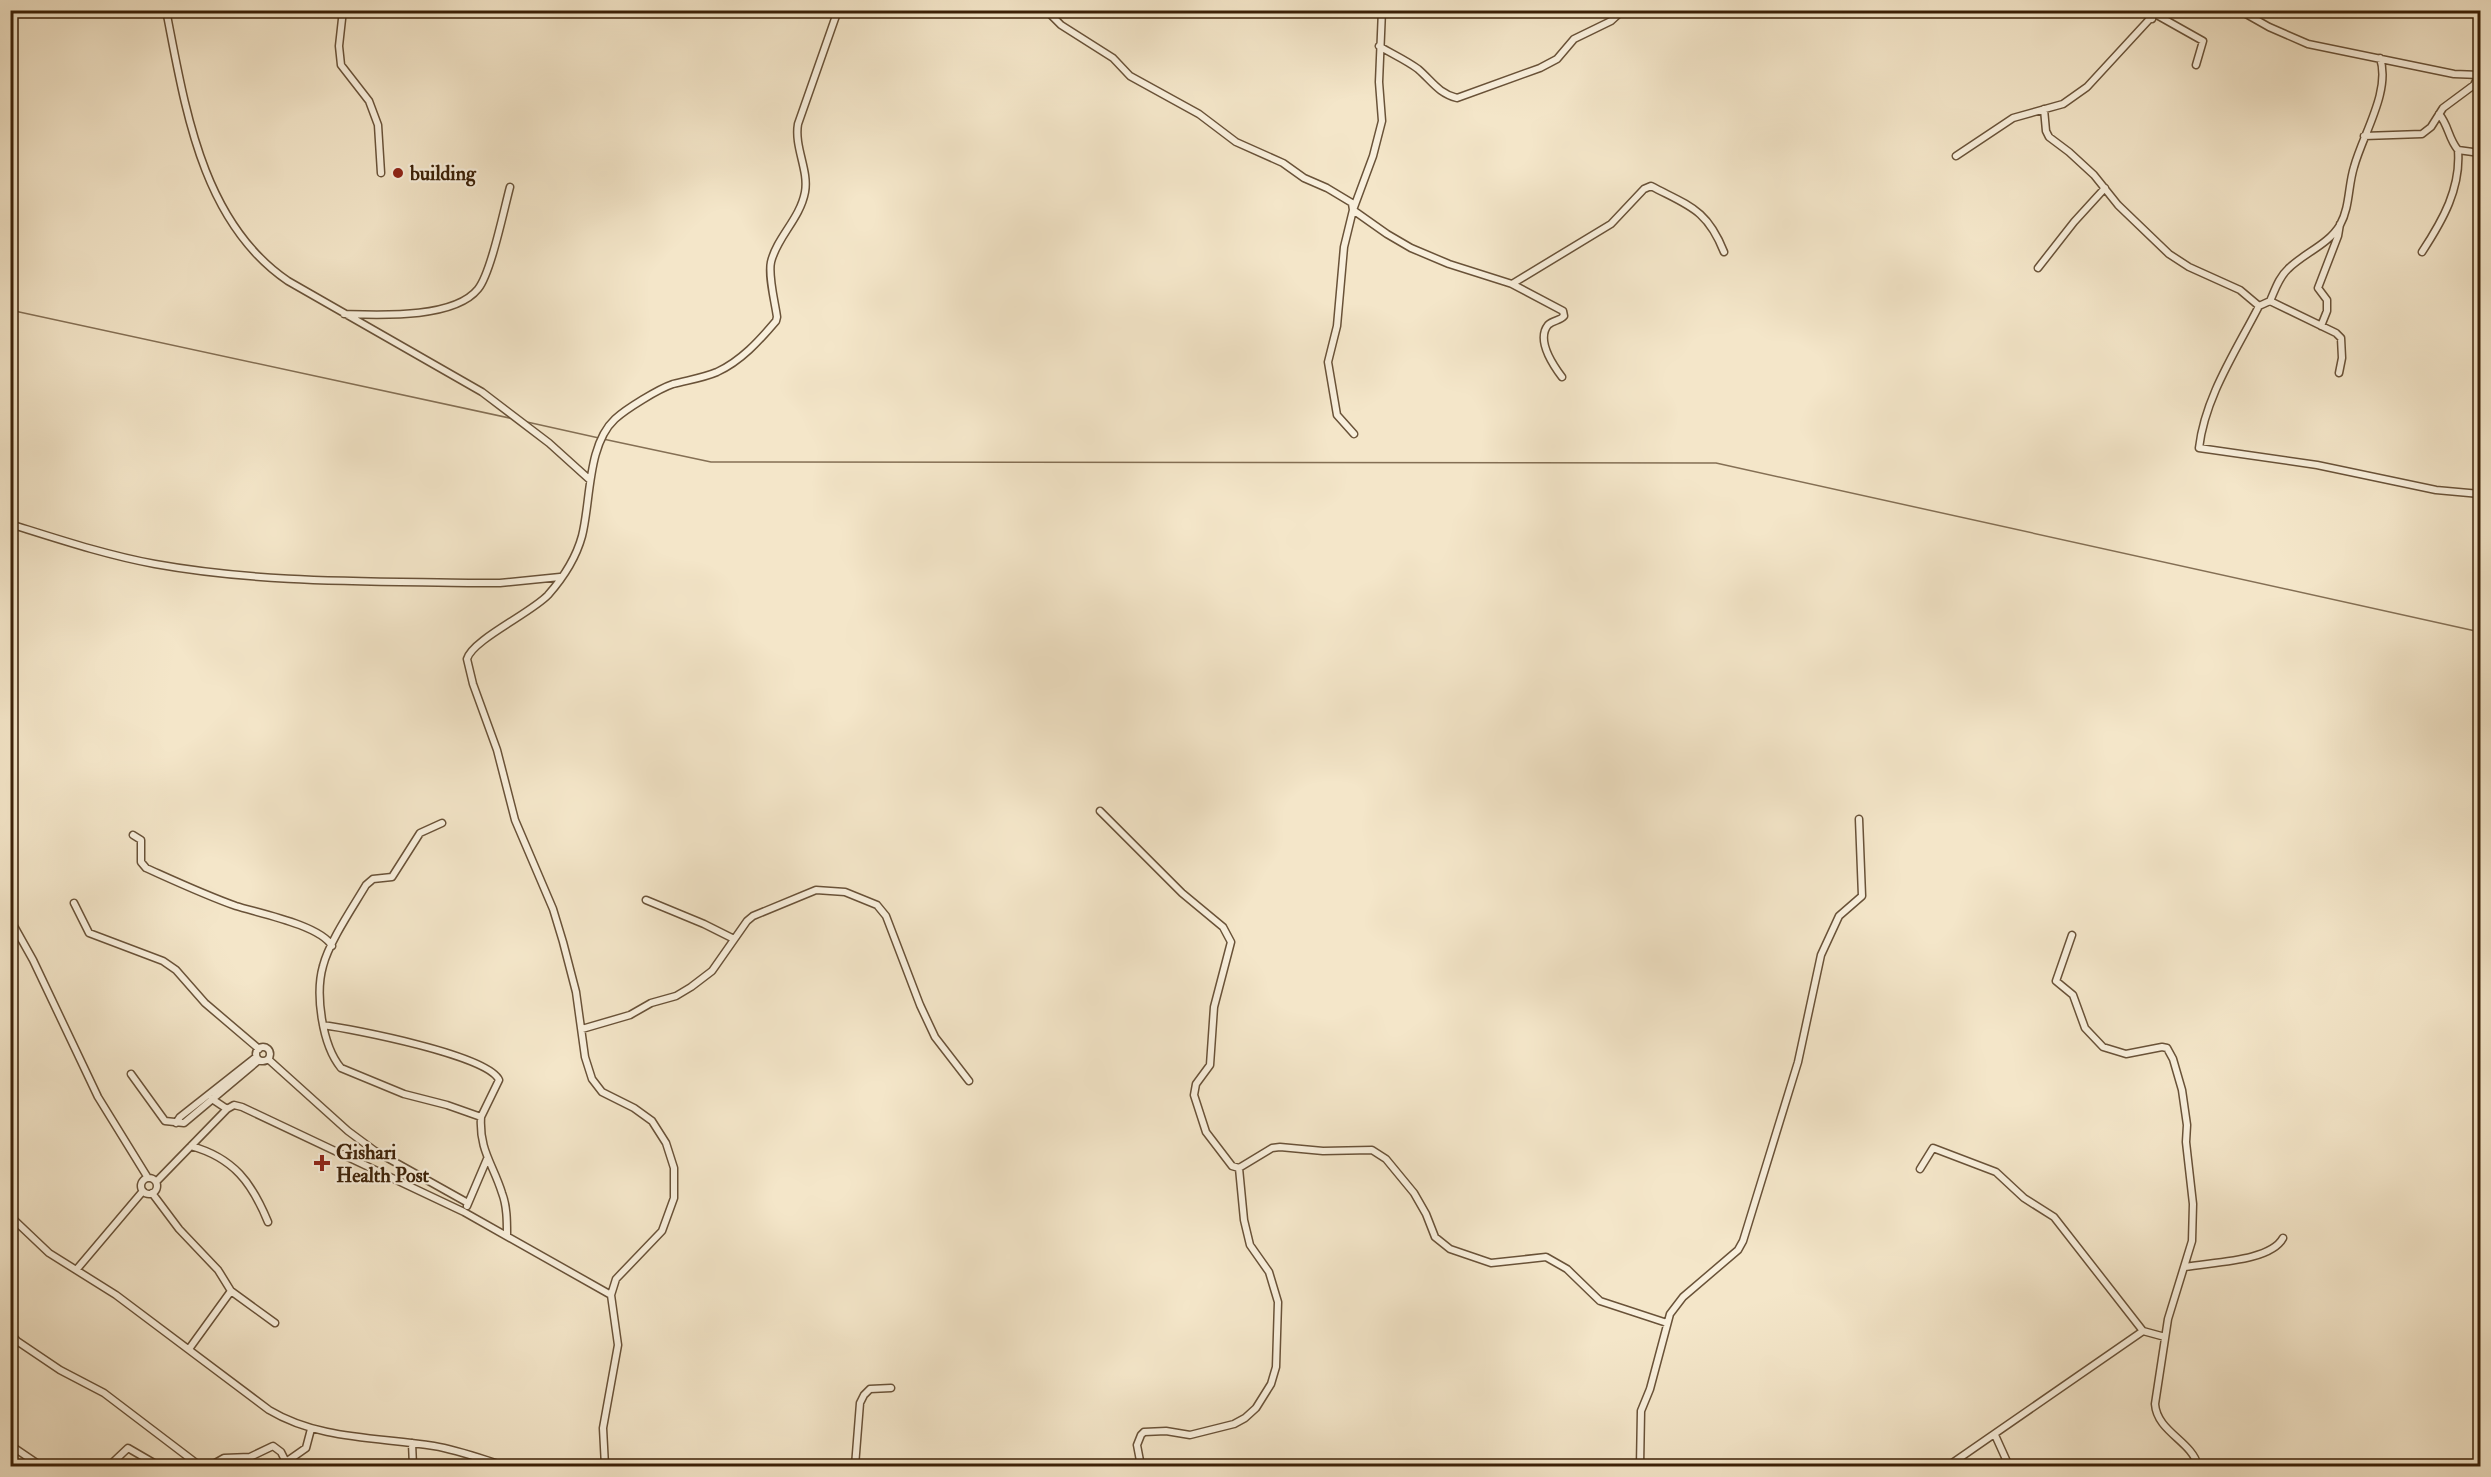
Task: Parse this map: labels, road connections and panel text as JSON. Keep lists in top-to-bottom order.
{
  "places": {
    "other": ["building"],
    "health": ["Gishari Health Post"]
  }
}
